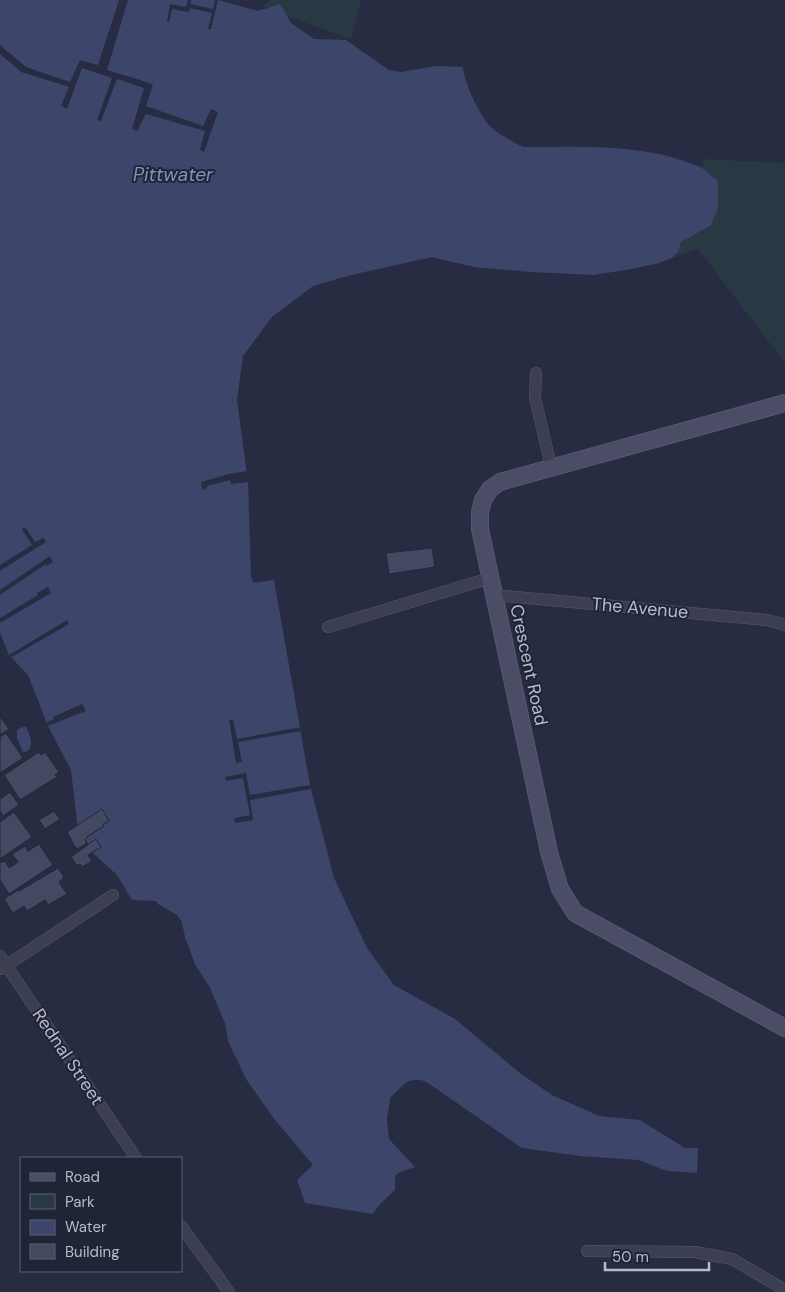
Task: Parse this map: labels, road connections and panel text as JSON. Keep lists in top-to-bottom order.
{
  "streets": {
    "street": ["The Avenue", "Crescent Road", "Rednal Street"]
  },
  "crossings": [
    ["The Avenue", "Crescent Road"]
  ],
  "water": ["Pittwater"],
  "legend": [
    "Road",
    "Park",
    "Water",
    "Building"
  ],
  "scale_bar": "50 m"
}
